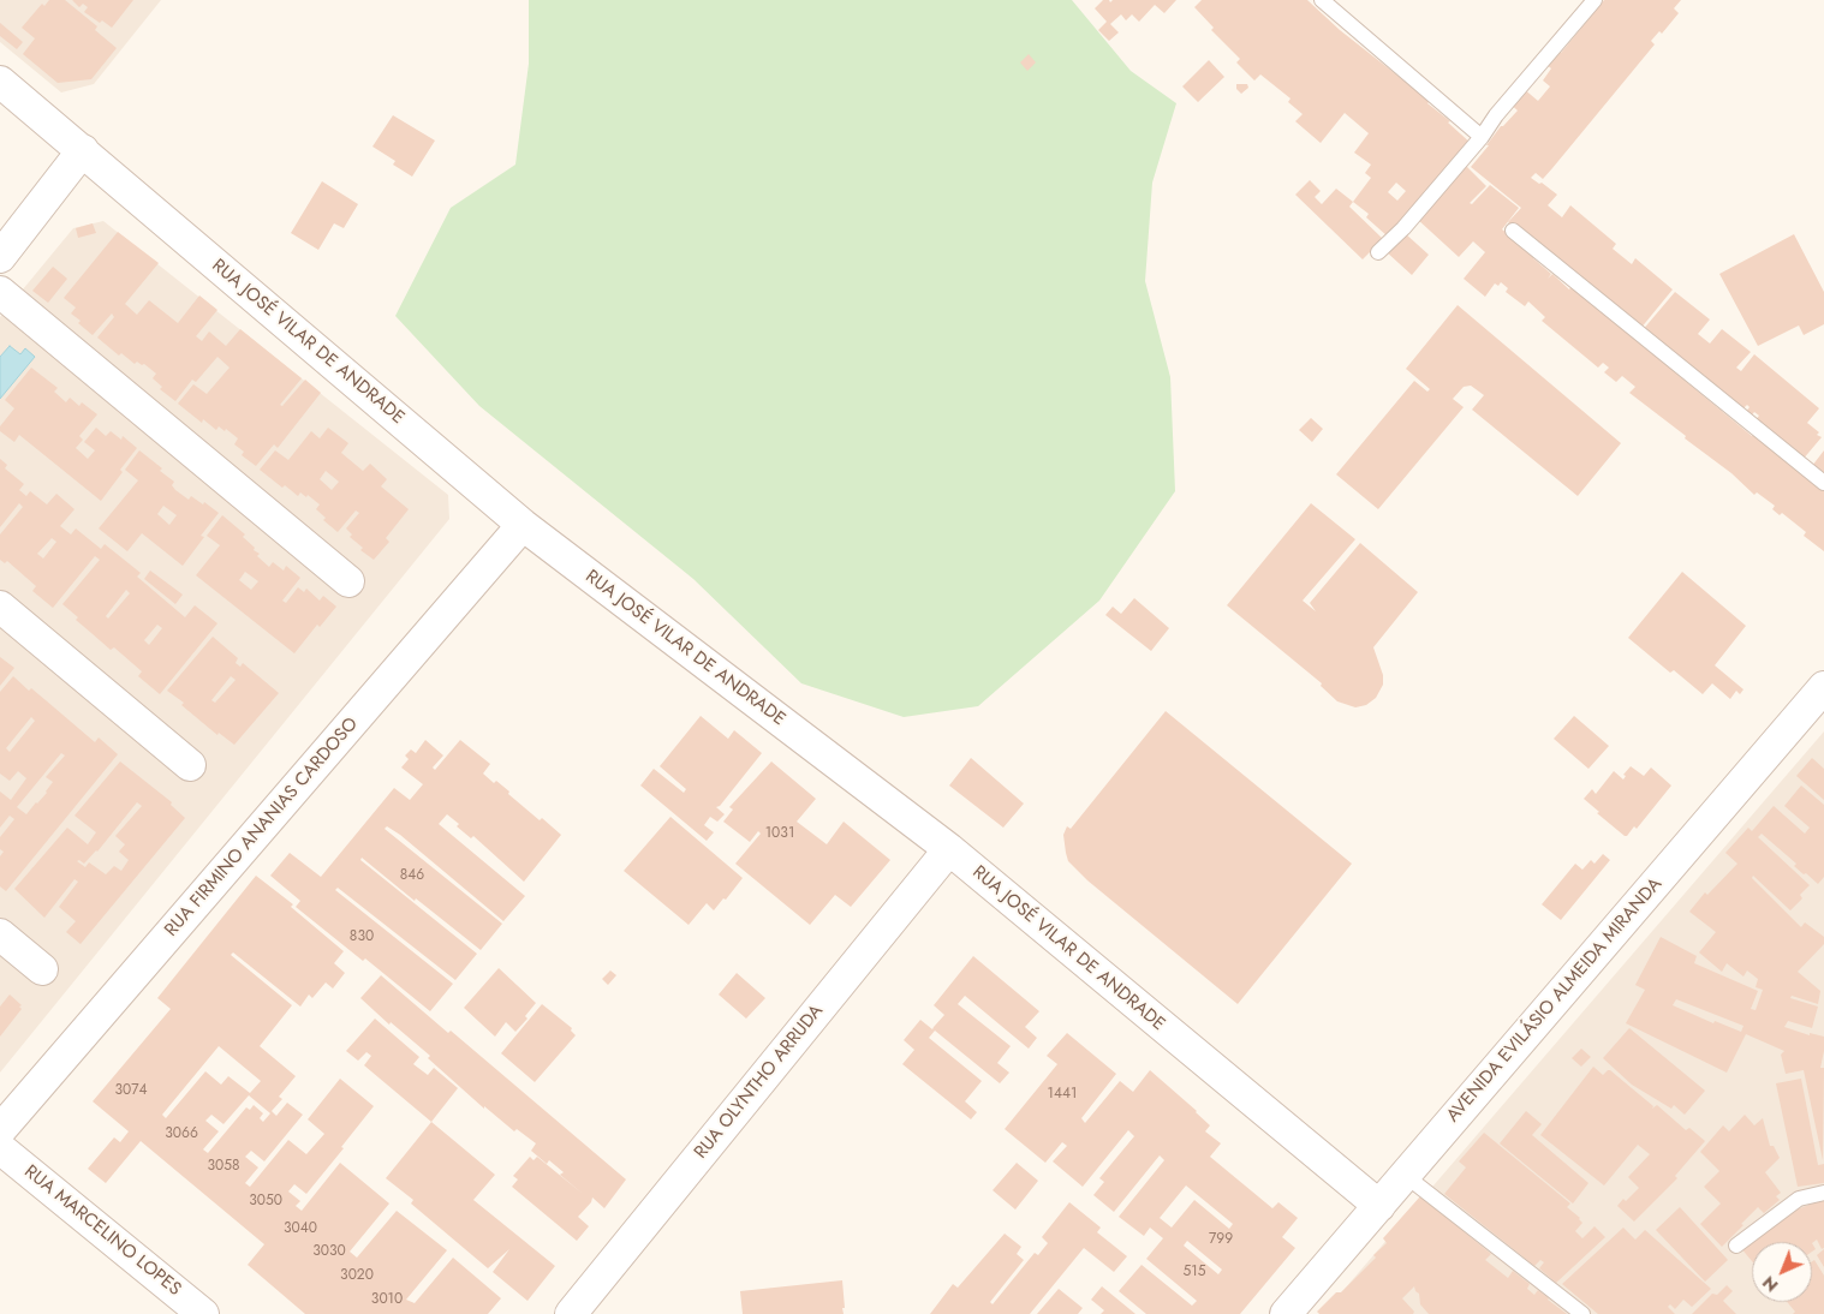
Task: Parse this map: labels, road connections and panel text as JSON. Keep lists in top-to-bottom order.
{
  "streets": {
    "street": [
      "RUA JOSÉ VILAR DE ANDRADE",
      "RUA FIRMINO ANANIAS CARDOSO",
      "AVENIDA EVILÁSIO ALMEIDA MIRANDA",
      "RUA OLYNTHO ARRUDA",
      "RUA MARCELINO LOPES"
    ]
  },
  "crossings": [
    ["RUA JOSÉ VILAR DE ANDRADE", "RUA FIRMINO ANANIAS CARDOSO"],
    ["RUA JOSÉ VILAR DE ANDRADE", "AVENIDA EVILÁSIO ALMEIDA MIRANDA"],
    ["RUA JOSÉ VILAR DE ANDRADE", "RUA OLYNTHO ARRUDA"]
  ],
  "house_numbers": [
    "1031",
    "846",
    "830",
    "3074",
    "1441",
    "3066",
    "3058",
    "3050",
    "3040",
    "799",
    "3030",
    "515",
    "3020",
    "3010"
  ],
  "north": "bottom left"
}
